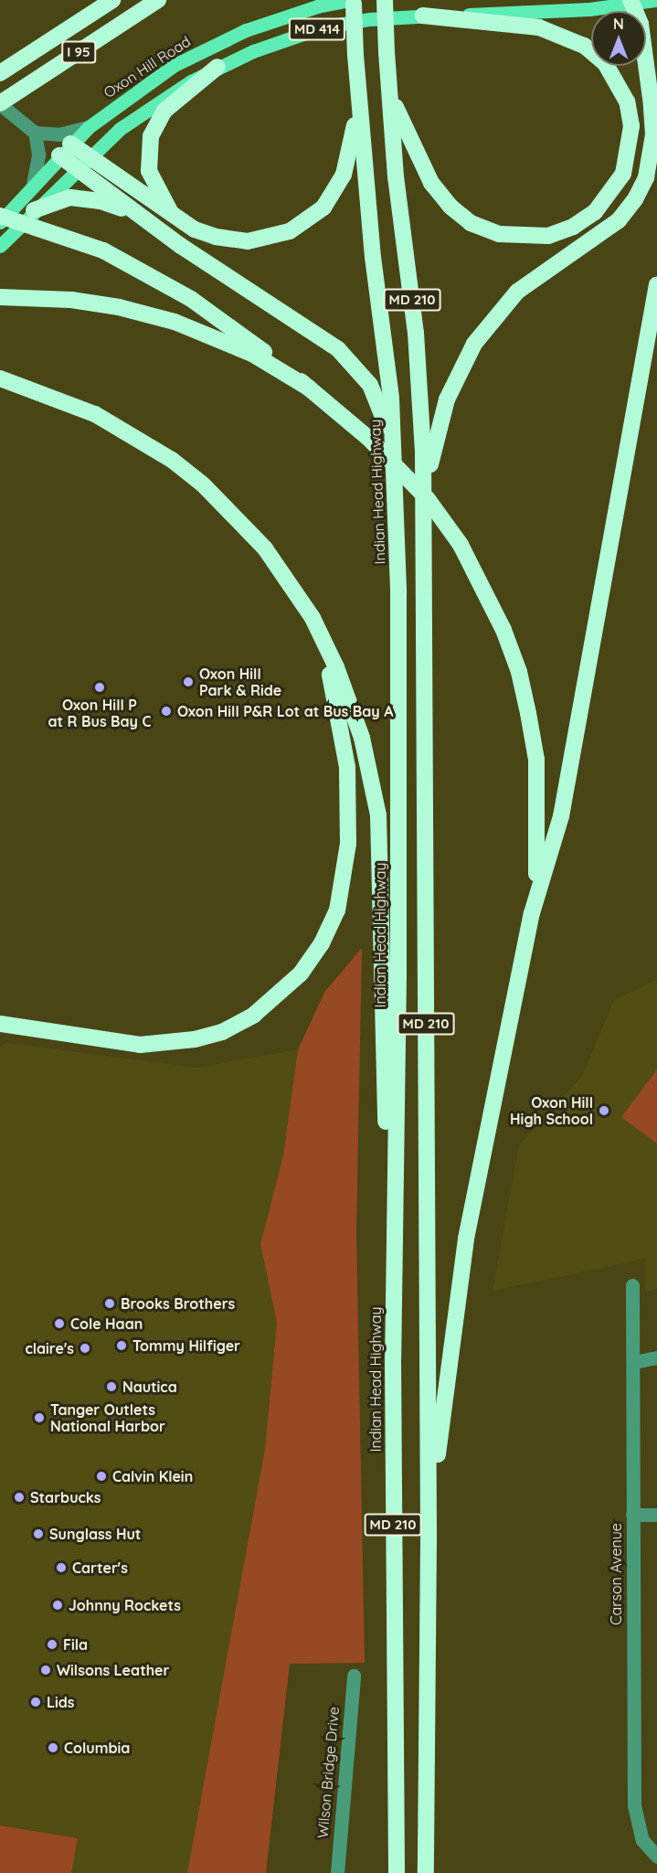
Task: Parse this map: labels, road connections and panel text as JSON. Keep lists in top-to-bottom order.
{
  "streets": {
    "highway": ["I 95", "MD 210", "Indian Head Highway"],
    "main road": ["MD 414", "Oxon Hill Road"],
    "street": ["Carson Avenue", "Wilson Bridge Drive"]
  },
  "crossings": [
    ["Oxon Hill Road", "Indian Head Highway"]
  ],
  "places": [
    "Oxon Hill Park & Ride",
    "Oxon Hill P at R Bus Bay C",
    "Oxon Hill P&R Lot at Bus Bay A",
    "Oxon Hill High School",
    "Brooks Brothers",
    "Cole Haan",
    "Tommy Hilfiger",
    "claire's",
    "Nautica",
    "Tanger Outlets National Harbor",
    "Calvin Klein",
    "Starbucks",
    "Sunglass Hut",
    "Carter's",
    "Johnny Rockets",
    "Fila",
    "Wilsons Leather",
    "Lids",
    "Columbia"
  ],
  "north": "top"
}
